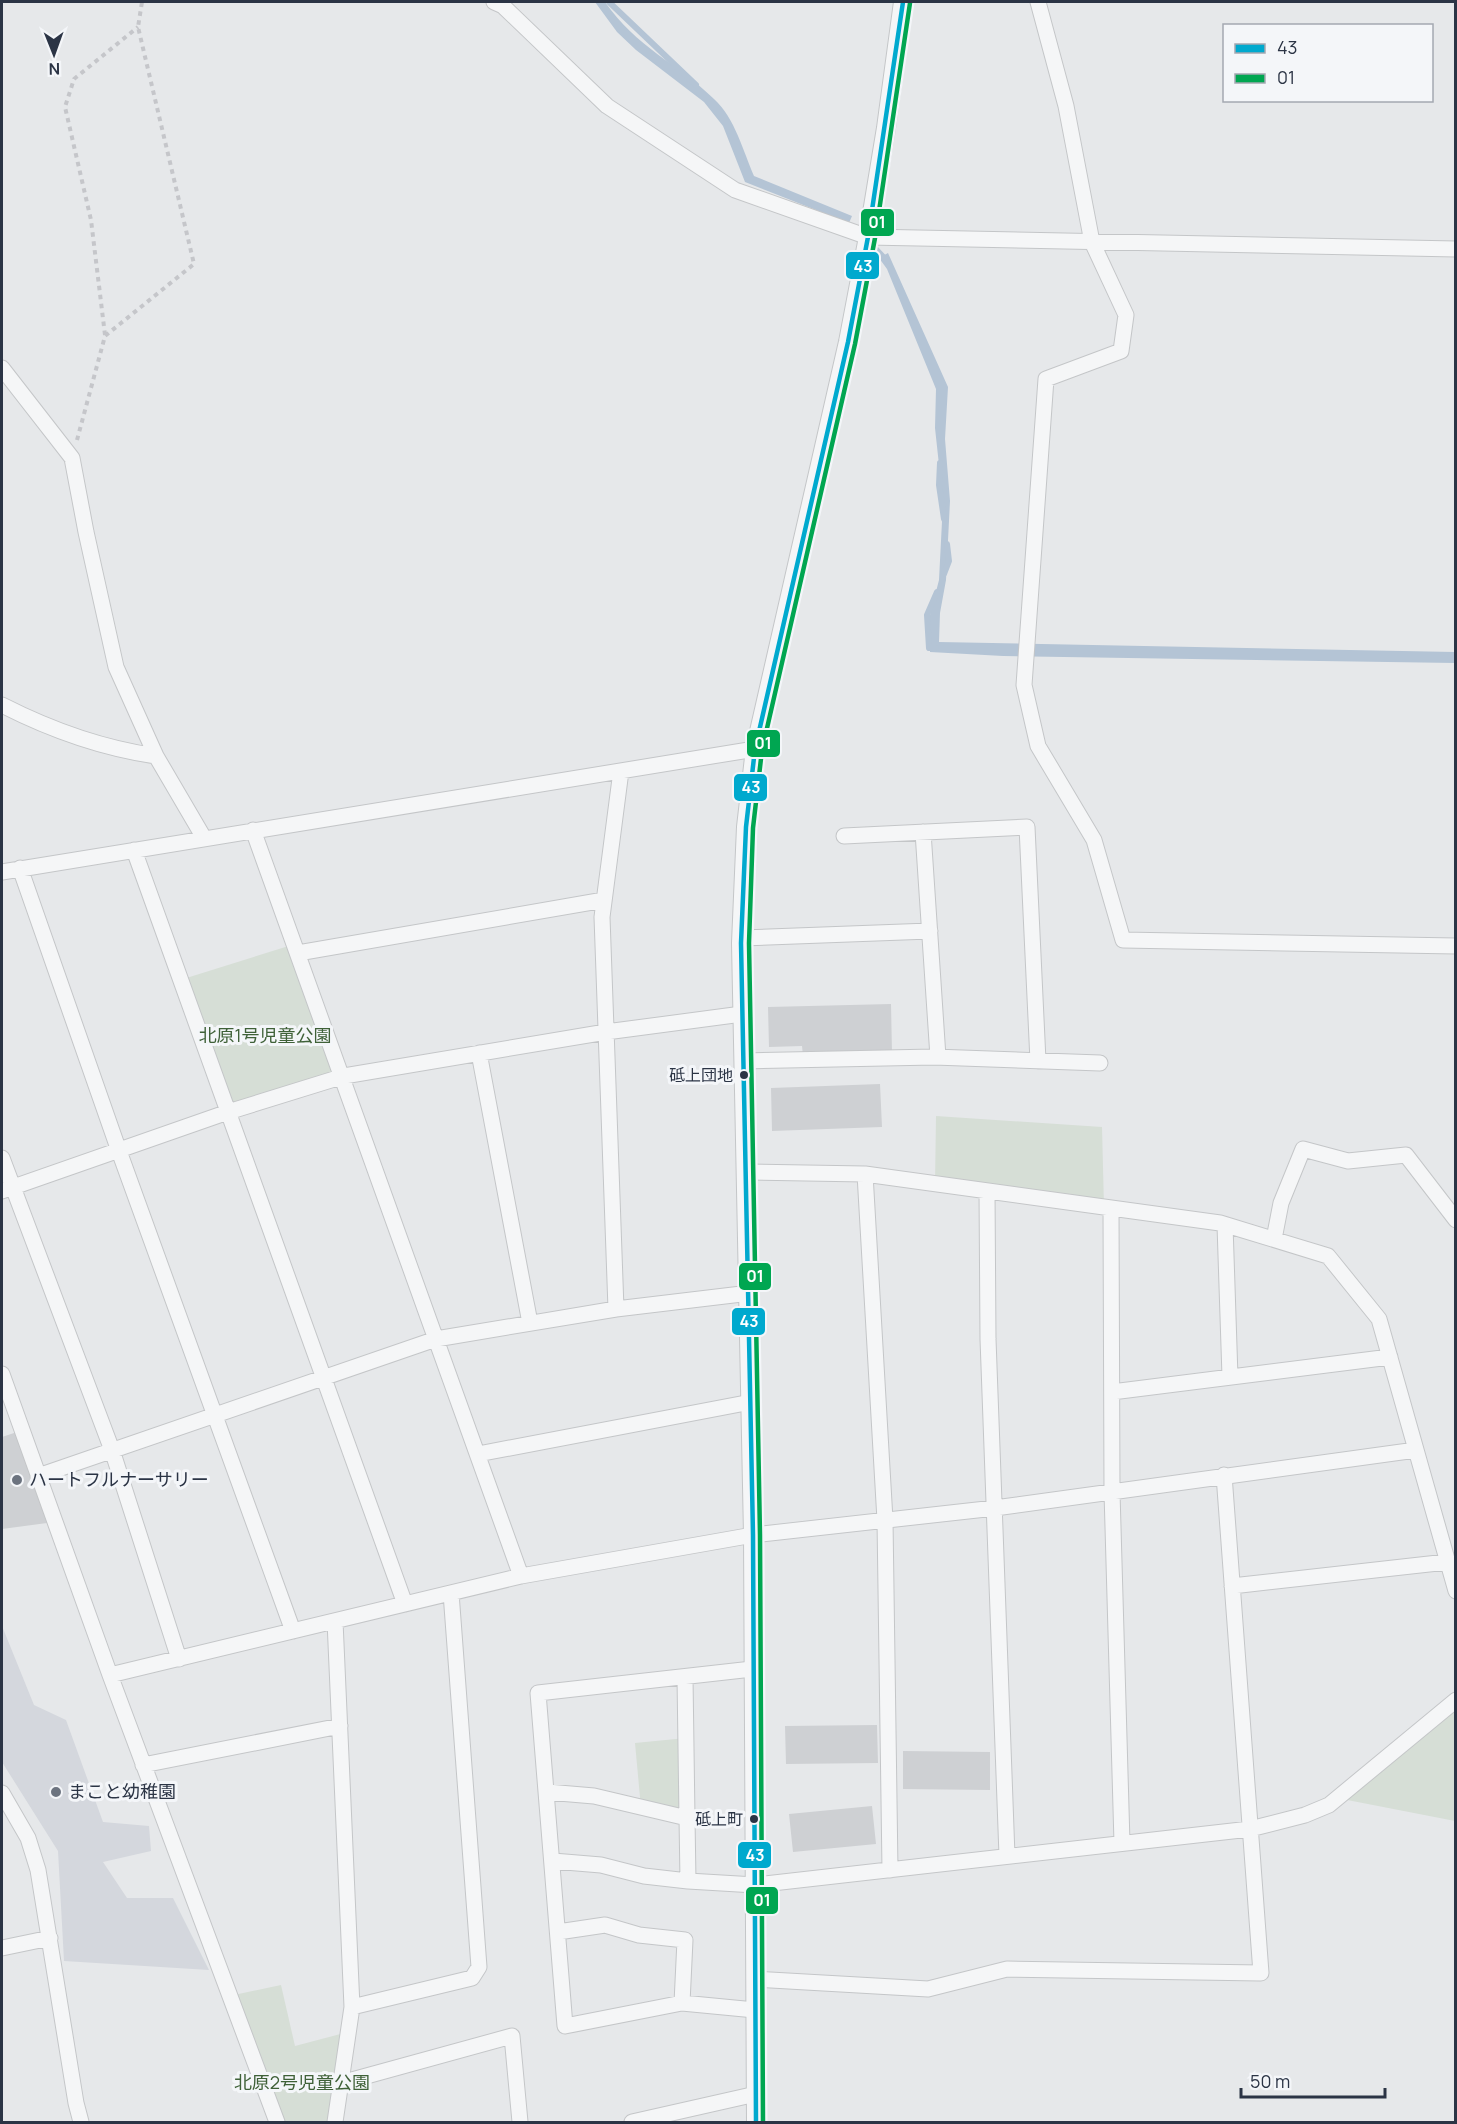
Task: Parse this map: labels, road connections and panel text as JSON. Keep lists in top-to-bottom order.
{
  "parks": ["北原1号児童公園", "北原2号児童公園"],
  "places": [
    "砥上団地",
    "ハートフルナーサリー",
    "まこと幼稚園",
    "砥上町"
  ],
  "lines": ["transit line 43", "transit line 01"],
  "legend": ["43", "01"],
  "scale_bar": "50 m",
  "north": "bottom"
}
